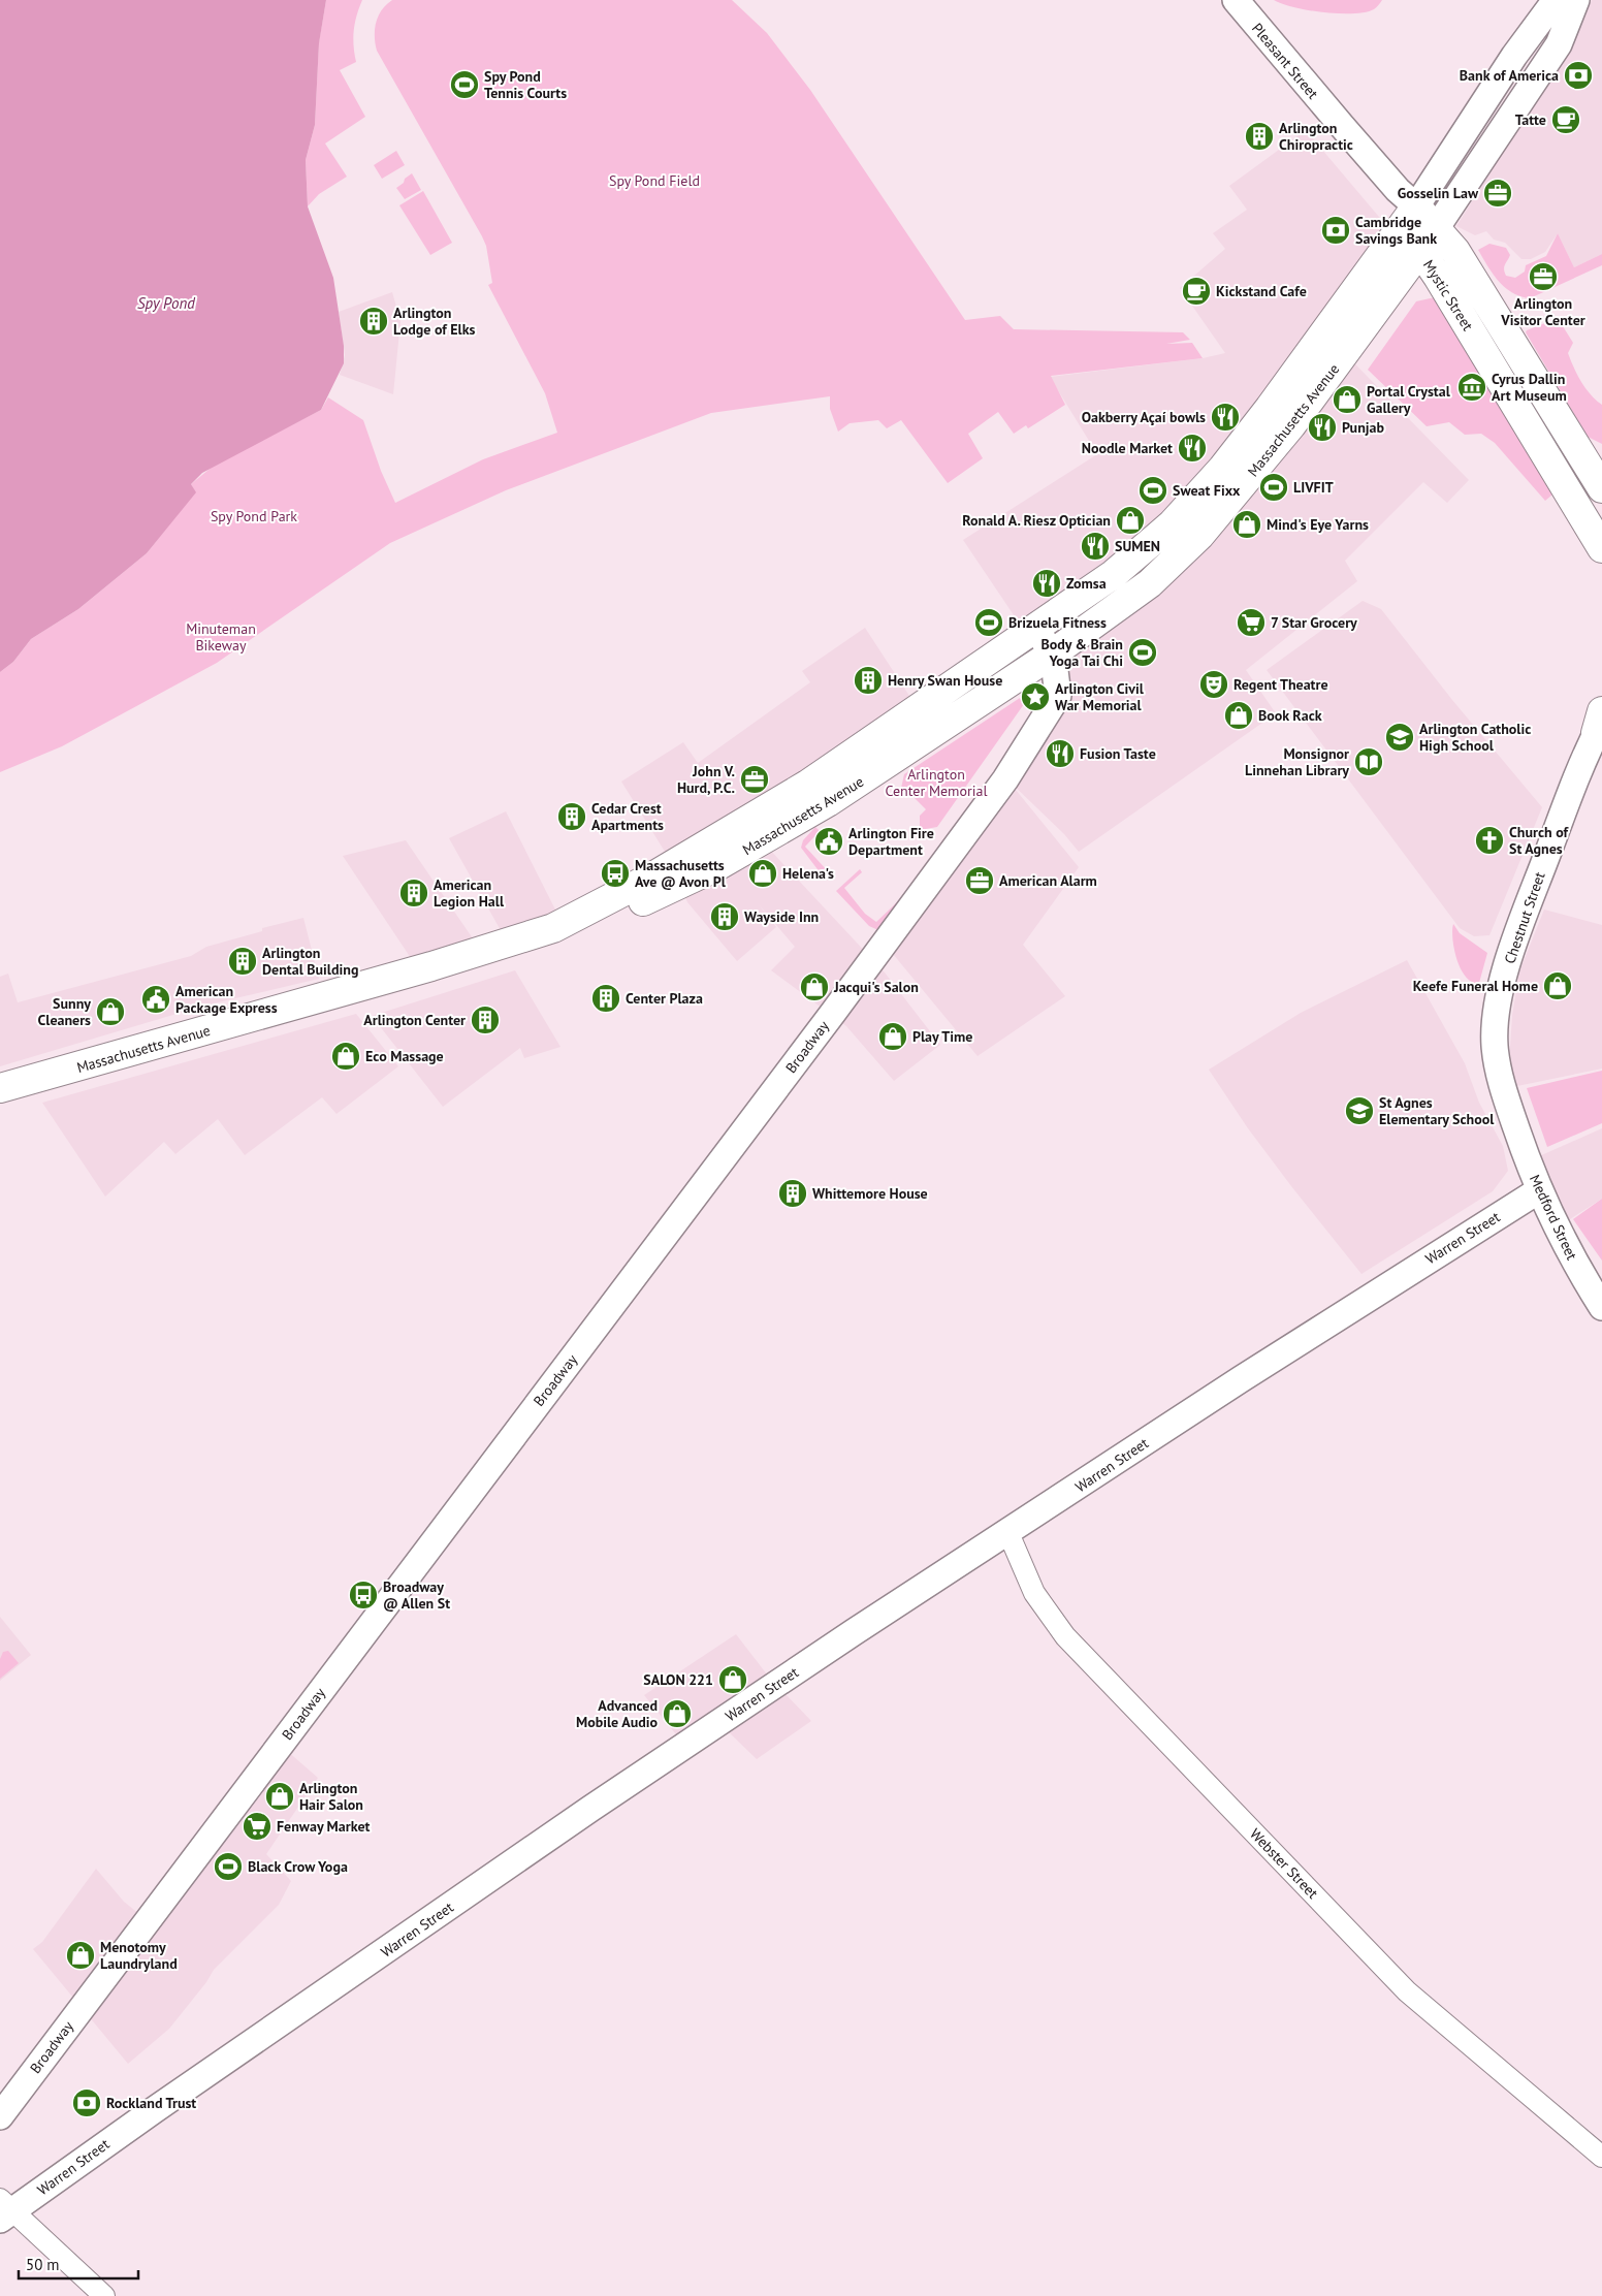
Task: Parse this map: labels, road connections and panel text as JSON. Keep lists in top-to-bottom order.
{
  "streets": {
    "highway": ["Mystic Street", "Massachusetts Avenue"],
    "main road": [
      "Pleasant Street",
      "Chestnut Street",
      "Broadway",
      "Medford Street",
      "Warren Street"
    ],
    "street": ["Webster Street"]
  },
  "crossings": [
    ["Pleasant Street", "Mystic Street"],
    ["Pleasant Street", "Massachusetts Avenue"],
    ["Mystic Street", "Massachusetts Avenue"],
    ["Massachusetts Avenue", "Broadway"],
    ["Chestnut Street", "Medford Street"],
    ["Medford Street", "Warren Street"],
    ["Warren Street", "Webster Street"]
  ],
  "water": ["Spy Pond"],
  "parks": [
    "Spy Pond Field",
    "Spy Pond Park",
    "Minuteman Bikeway",
    "Arlington Center Memorial"
  ],
  "places": {
    "bank": ["Bank of America", "Cambridge Savings Bank", "Rockland Trust"],
    "sports": [
      "Spy Pond Tennis Courts",
      "LIVFIT",
      "Sweat Fixx",
      "Brizuela Fitness",
      "Body & Brain Yoga Tai Chi",
      "Black Crow Yoga"
    ],
    "cafe": ["Tatte", "Kickstand Cafe"],
    "building": [
      "Arlington Chiropractic",
      "Arlington Lodge of Elks",
      "Henry Swan House",
      "Cedar Crest Apartments",
      "American Legion Hall",
      "Wayside Inn",
      "Arlington Dental Building",
      "Center Plaza",
      "Arlington Center",
      "Whittemore House"
    ],
    "office": [
      "Gosselin Law",
      "Arlington Visitor Center",
      "John V. Hurd, P.C.",
      "American Alarm"
    ],
    "museum": ["Cyrus Dallin Art Museum"],
    "shop": [
      "Portal Crystal Gallery",
      "Ronald A. Riesz Optician",
      "Mind's Eye Yarns",
      "Book Rack",
      "Helena's",
      "Keefe Funeral Home",
      "Jacqui's Salon",
      "Sunny Cleaners",
      "Play Time",
      "Eco Massage",
      "SALON 221",
      "Advanced Mobile Audio",
      "Arlington Hair Salon",
      "Menotomy Laundryland"
    ],
    "restaurant": [
      "Oakberry Açaí bowls",
      "Punjab",
      "Noodle Market",
      "SUMEN",
      "Zomsa",
      "Fusion Taste"
    ],
    "supermarket": ["7 Star Grocery", "Fenway Market"],
    "theatre": ["Regent Theatre"],
    "place": ["Arlington Civil War Memorial"],
    "school or university": ["Arlington Catholic High School", "St Agnes Elementary School"],
    "library": ["Monsignor Linnehan Library"],
    "church": ["Church of St Agnes"],
    "public building": ["Arlington Fire Department", "American Package Express"],
    "bus stop": ["Massachusetts Ave @ Avon Pl", "Broadway @ Allen St"]
  },
  "scale_bar": "50 m"
}
